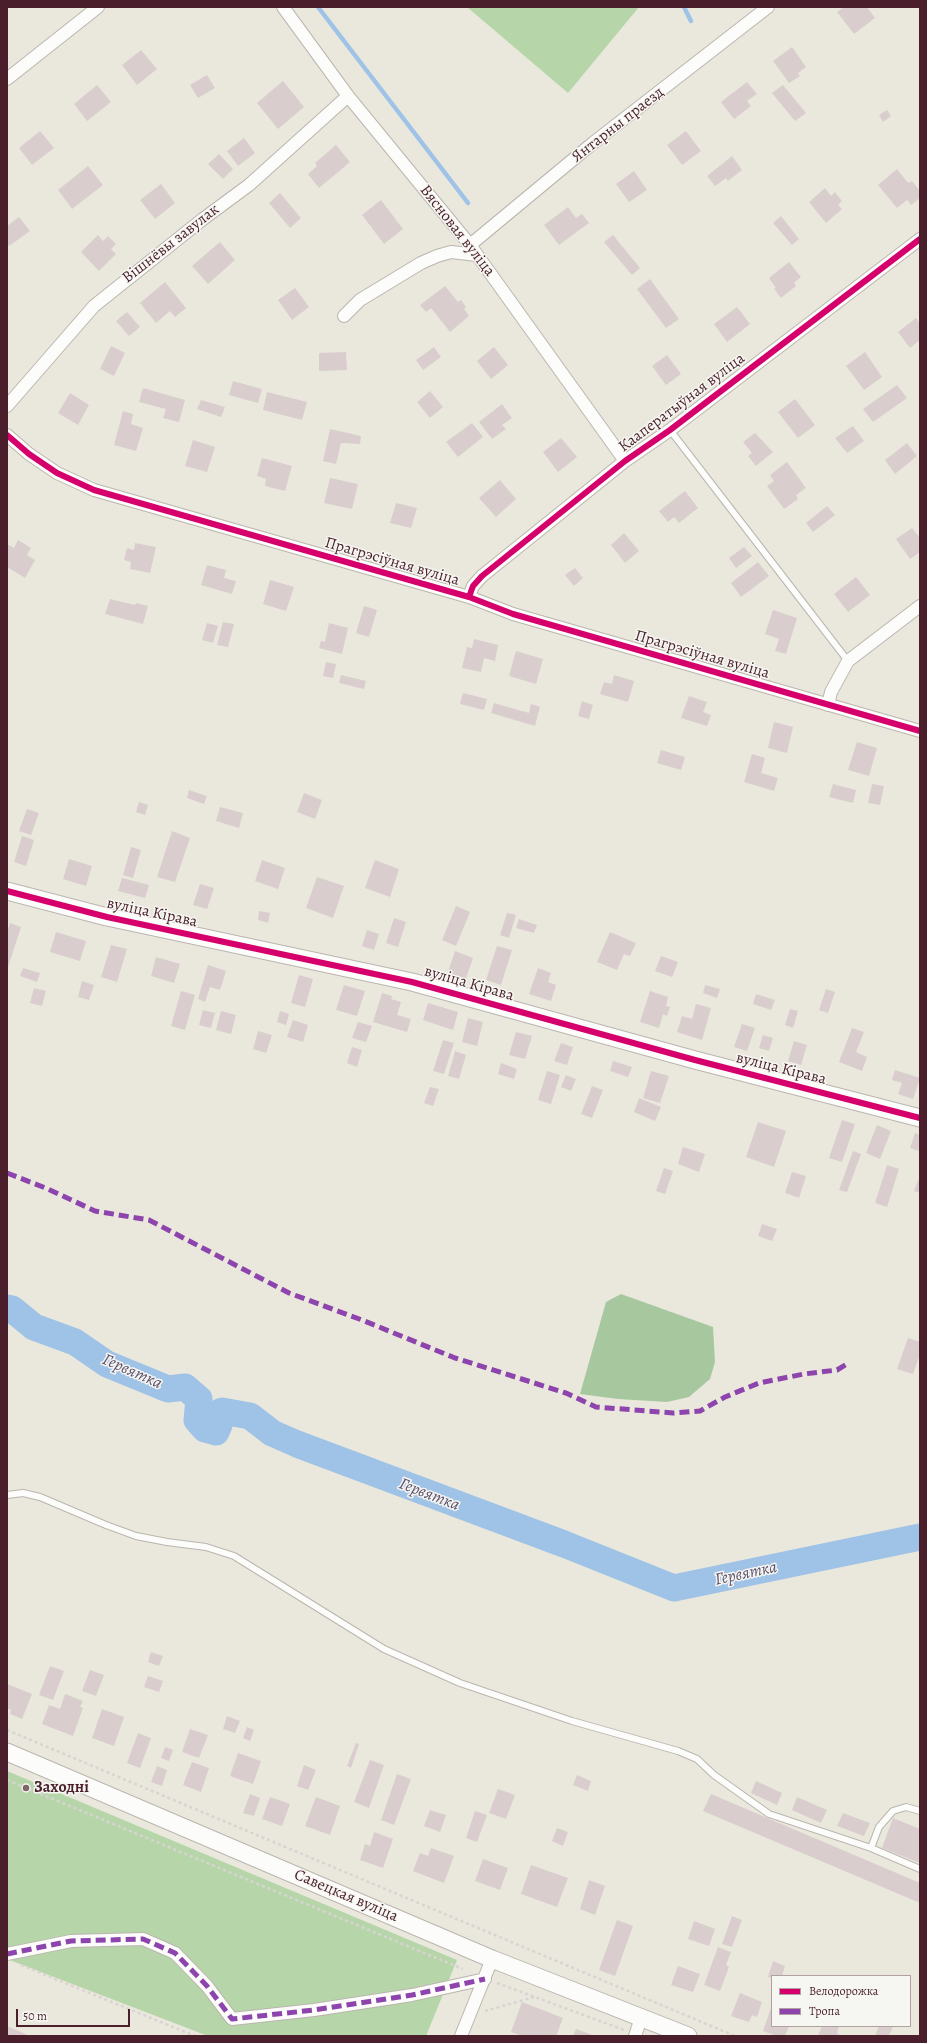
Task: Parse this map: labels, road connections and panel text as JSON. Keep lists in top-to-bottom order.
{
  "streets": {
    "street": [
      "Янтарны праезд",
      "Вясновая вуліца",
      "Вішнёвы завулак",
      "Кааператыўная вуліца",
      "Прагрэсіўная вуліца",
      "вуліца Кірава",
      "Савецкая вуліца"
    ]
  },
  "crossings": [
    ["Янтарны праезд", "Вясновая вуліца"],
    ["Вясновая вуліца", "Вішнёвы завулак"],
    ["Вясновая вуліца", "Кааператыўная вуліца"],
    ["Кааператыўная вуліца", "Прагрэсіўная вуліца"]
  ],
  "water": ["Гервятка"],
  "places": ["Заходні"],
  "legend": ["Велодорожка", "Тропа"],
  "scale_bar": "50 m"
}
